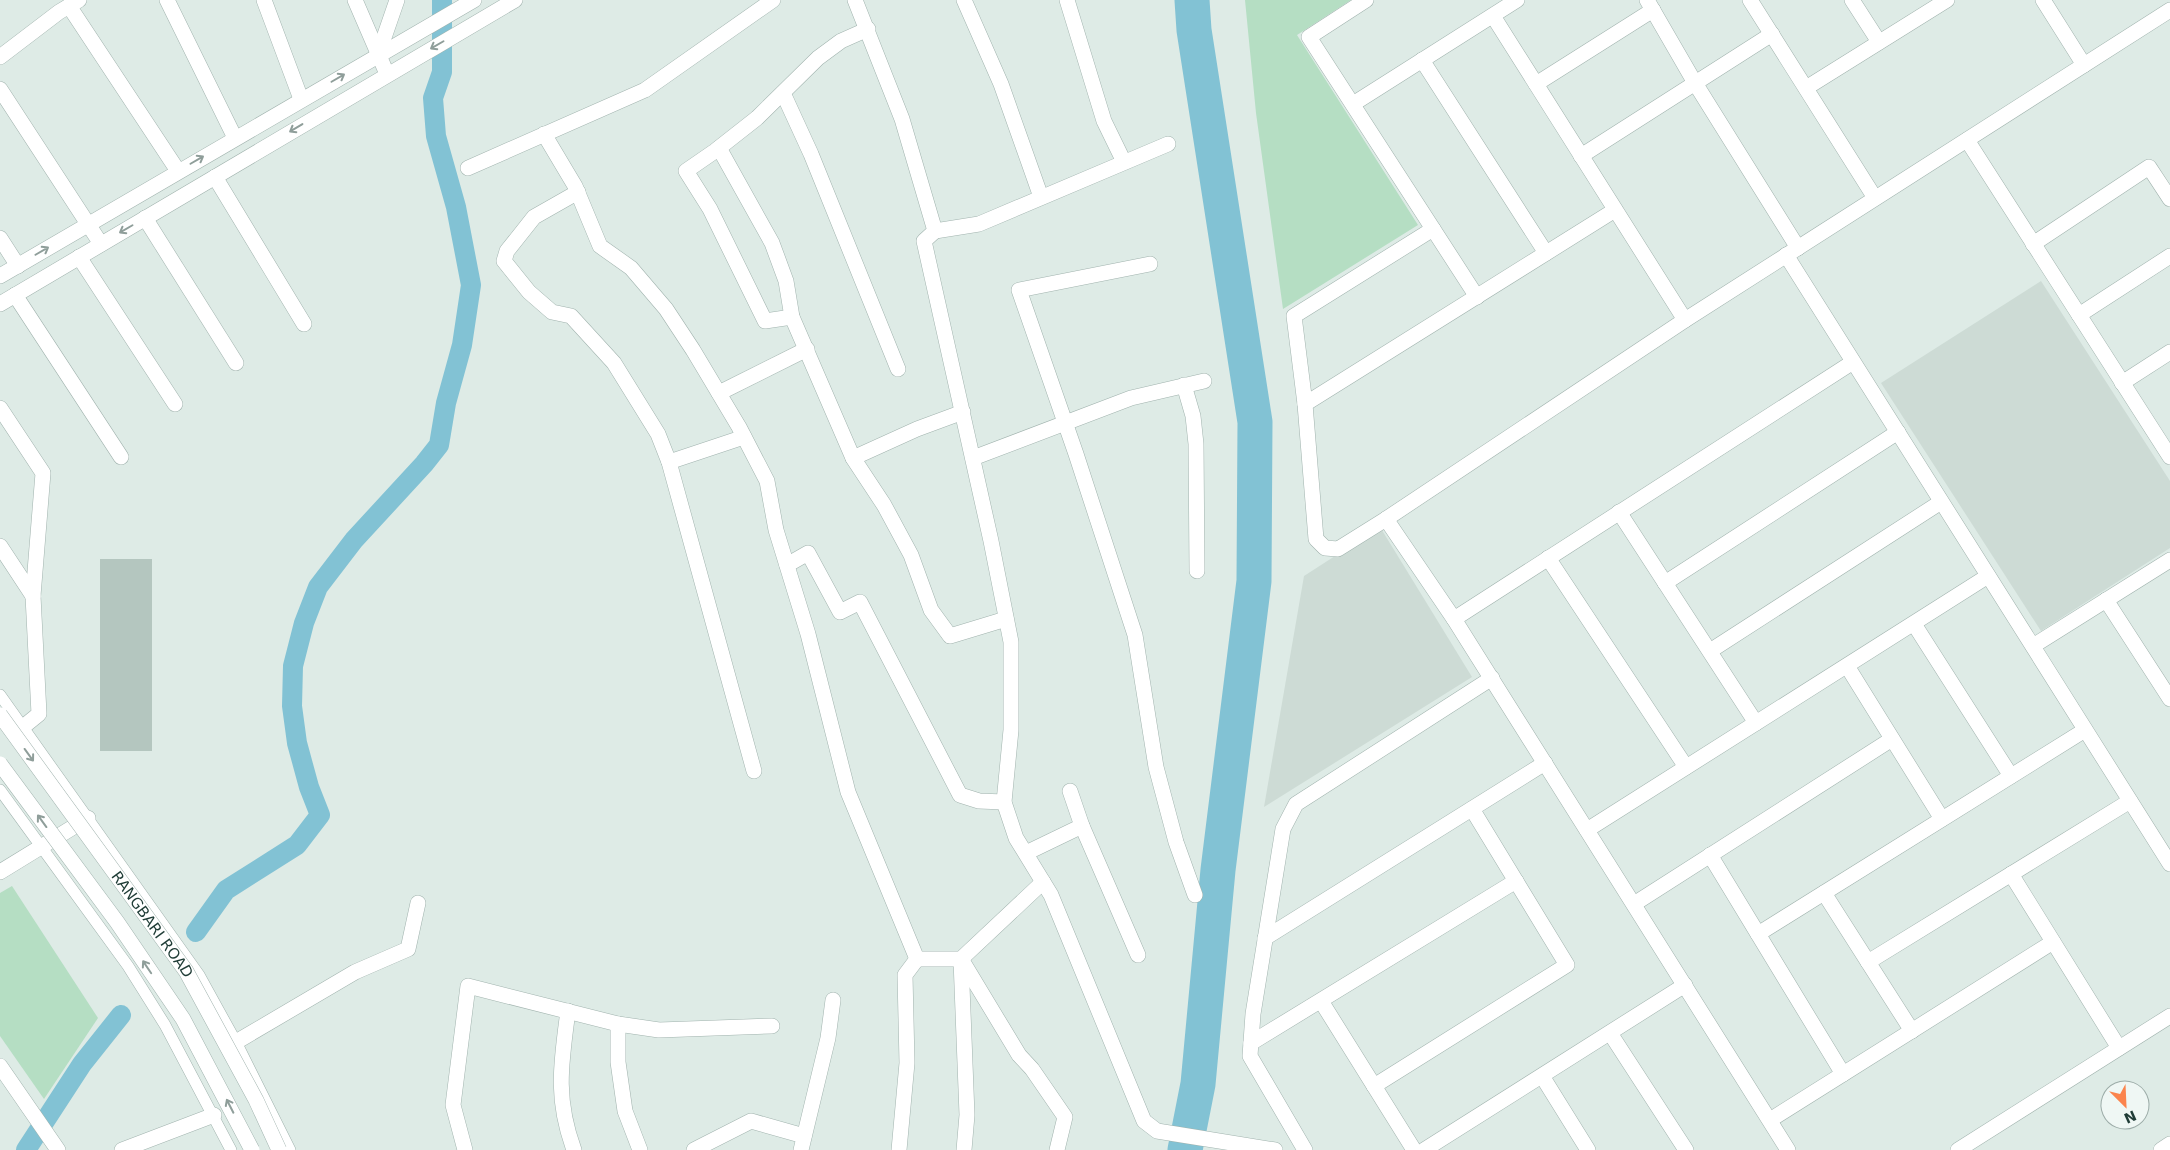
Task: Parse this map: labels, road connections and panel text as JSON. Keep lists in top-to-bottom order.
{
  "streets": {
    "street": ["RANGBARI ROAD"]
  },
  "north": "bottom right"
}
